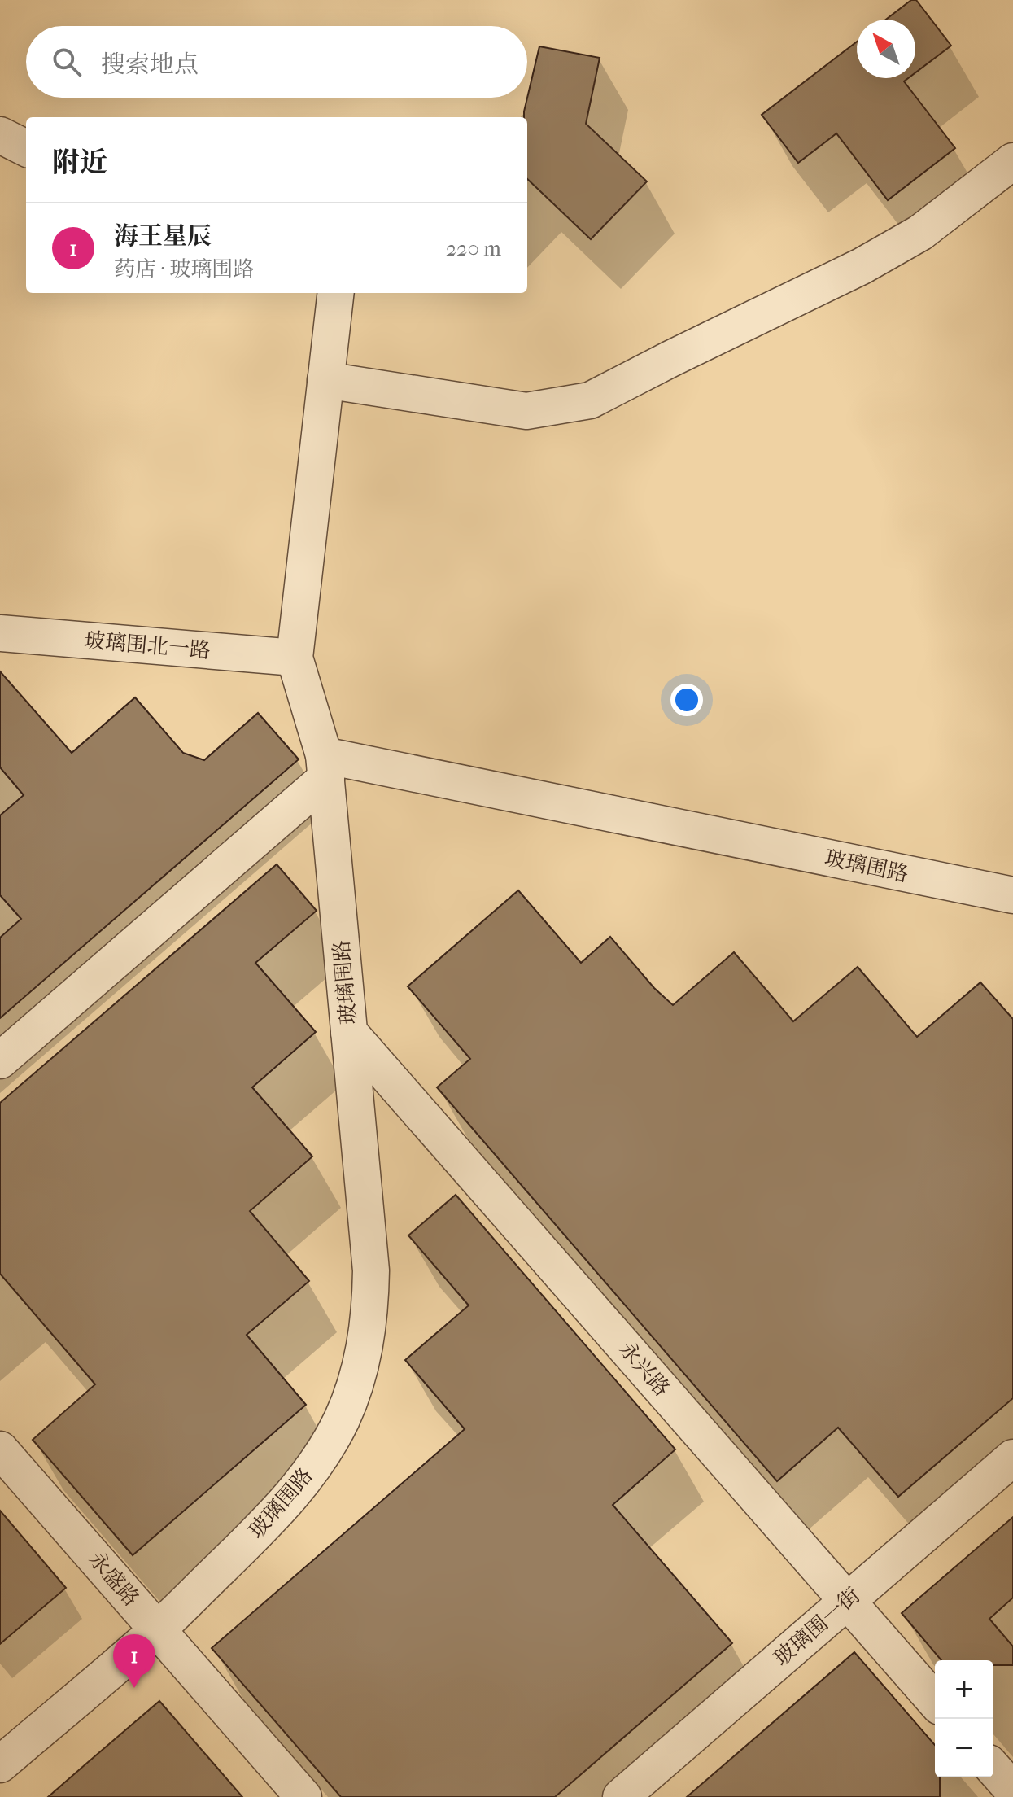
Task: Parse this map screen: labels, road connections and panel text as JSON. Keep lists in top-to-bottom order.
{
  "streets": {
    "street": [
      "玻璃围北一路",
      "玻璃围路",
      "永兴路",
      "永盛路",
      "玻璃围一街"
    ]
  },
  "crossings": [
    ["玻璃围路", "永兴路"],
    ["玻璃围路", "永盛路"],
    ["永兴路", "玻璃围一街"]
  ],
  "north": "top left",
  "page": {
    "search": "搜索地点",
    "heading": "附近",
    "list": [
      {
        "mark": "1",
        "name": "海王星辰",
        "note": "药店 · 玻璃围路",
        "value": "220 m"
      }
    ],
    "pins": "1",
    "map_buttons": ["+", "−"]
  }
}
